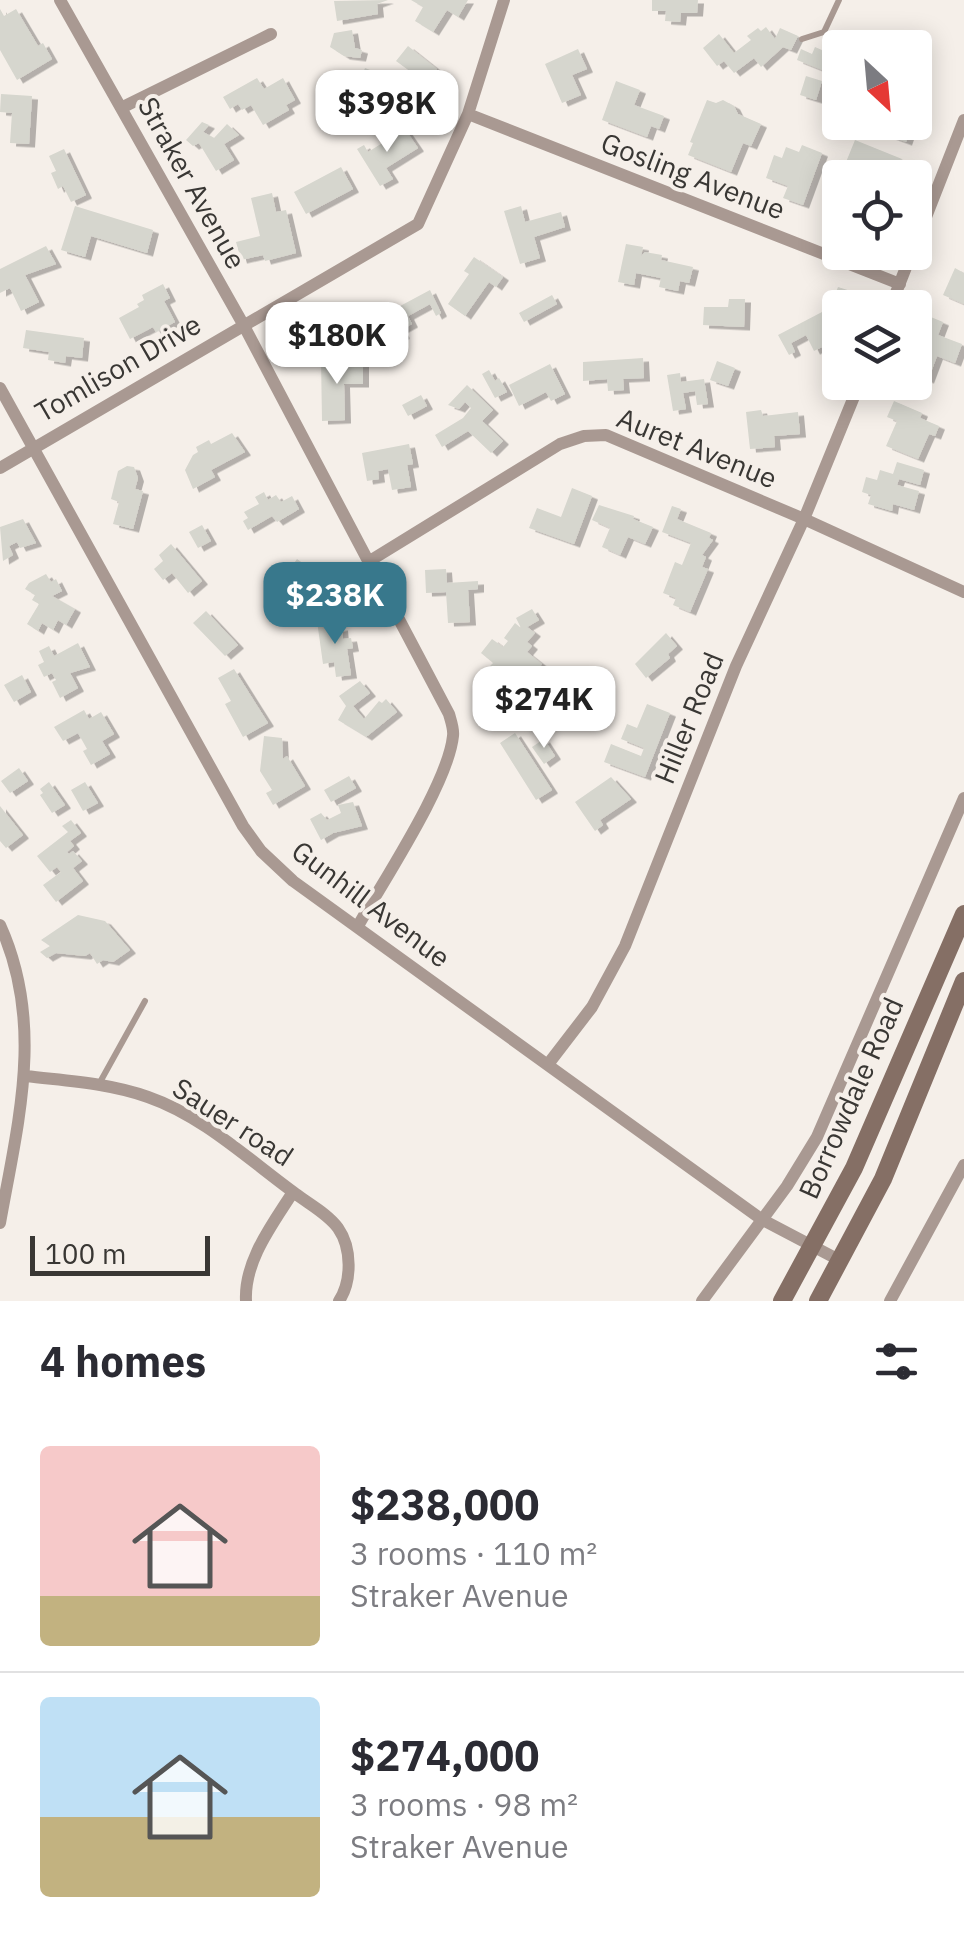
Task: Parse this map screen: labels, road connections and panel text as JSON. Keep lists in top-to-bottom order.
{
  "streets": {
    "main road": ["Borrowdale Road"],
    "street": [
      "Gosling Avenue",
      "Straker Avenue",
      "Tomlison Drive",
      "Auret Avenue",
      "Hiller Road",
      "Gunhill Avenue",
      "Sauer road"
    ]
  },
  "crossings": [
    ["Gosling Avenue", "Tomlison Drive"],
    ["Straker Avenue", "Tomlison Drive"],
    ["Straker Avenue", "Auret Avenue"],
    ["Straker Avenue", "Gunhill Avenue"],
    ["Tomlison Drive", "Gunhill Avenue"],
    ["Auret Avenue", "Hiller Road"],
    ["Hiller Road", "Gunhill Avenue"],
    ["Gunhill Avenue", "Borrowdale Road"]
  ],
  "scale_bar": "100 m",
  "north": "bottom right",
  "page": {
    "price": [
      "$398K",
      "$180K",
      "$238K",
      "$274K"
    ],
    "scale": "100 m",
    "heading": "4 homes",
    "list": [
      {
        "name": "$238,000",
        "note": "3 rooms · 110 m² · Straker Avenue"
      },
      {
        "name": "$274,000",
        "note": "3 rooms · 98 m² · Straker Avenue"
      }
    ]
  }
}
